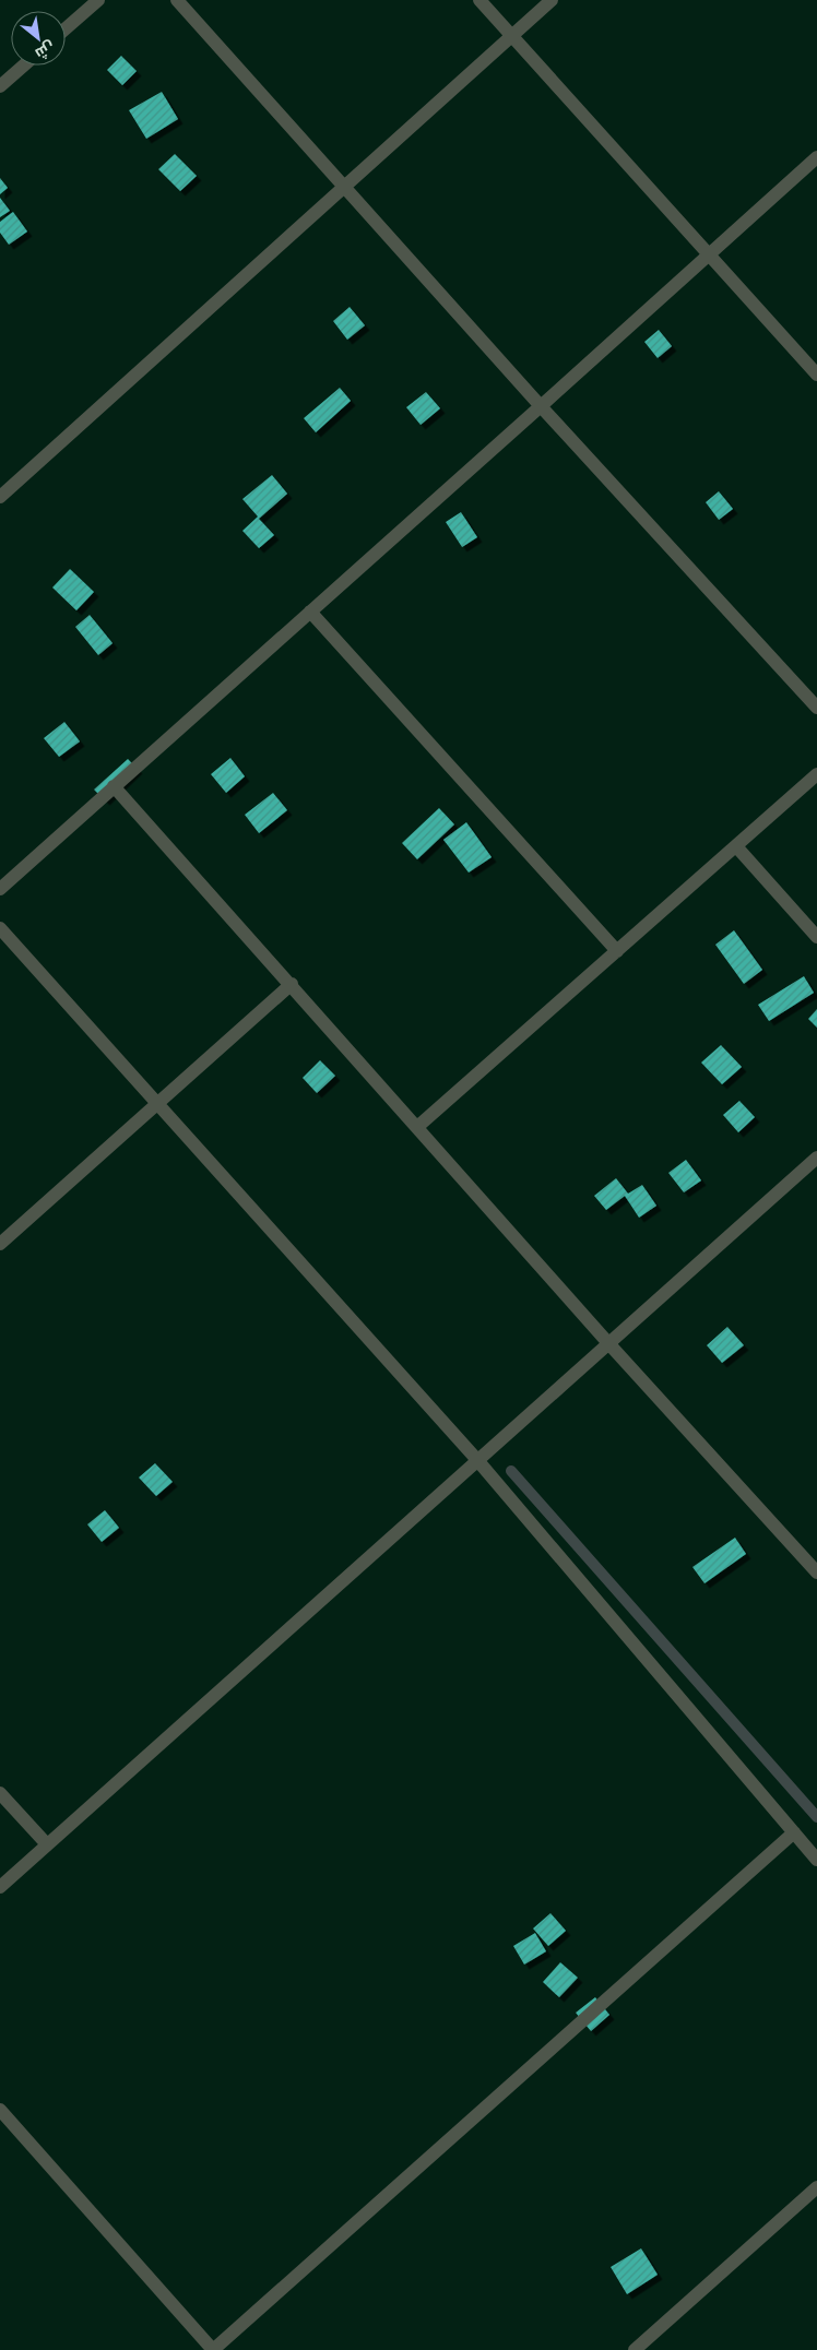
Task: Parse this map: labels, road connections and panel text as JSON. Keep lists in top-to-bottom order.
{
  "north": "bottom right"
}
